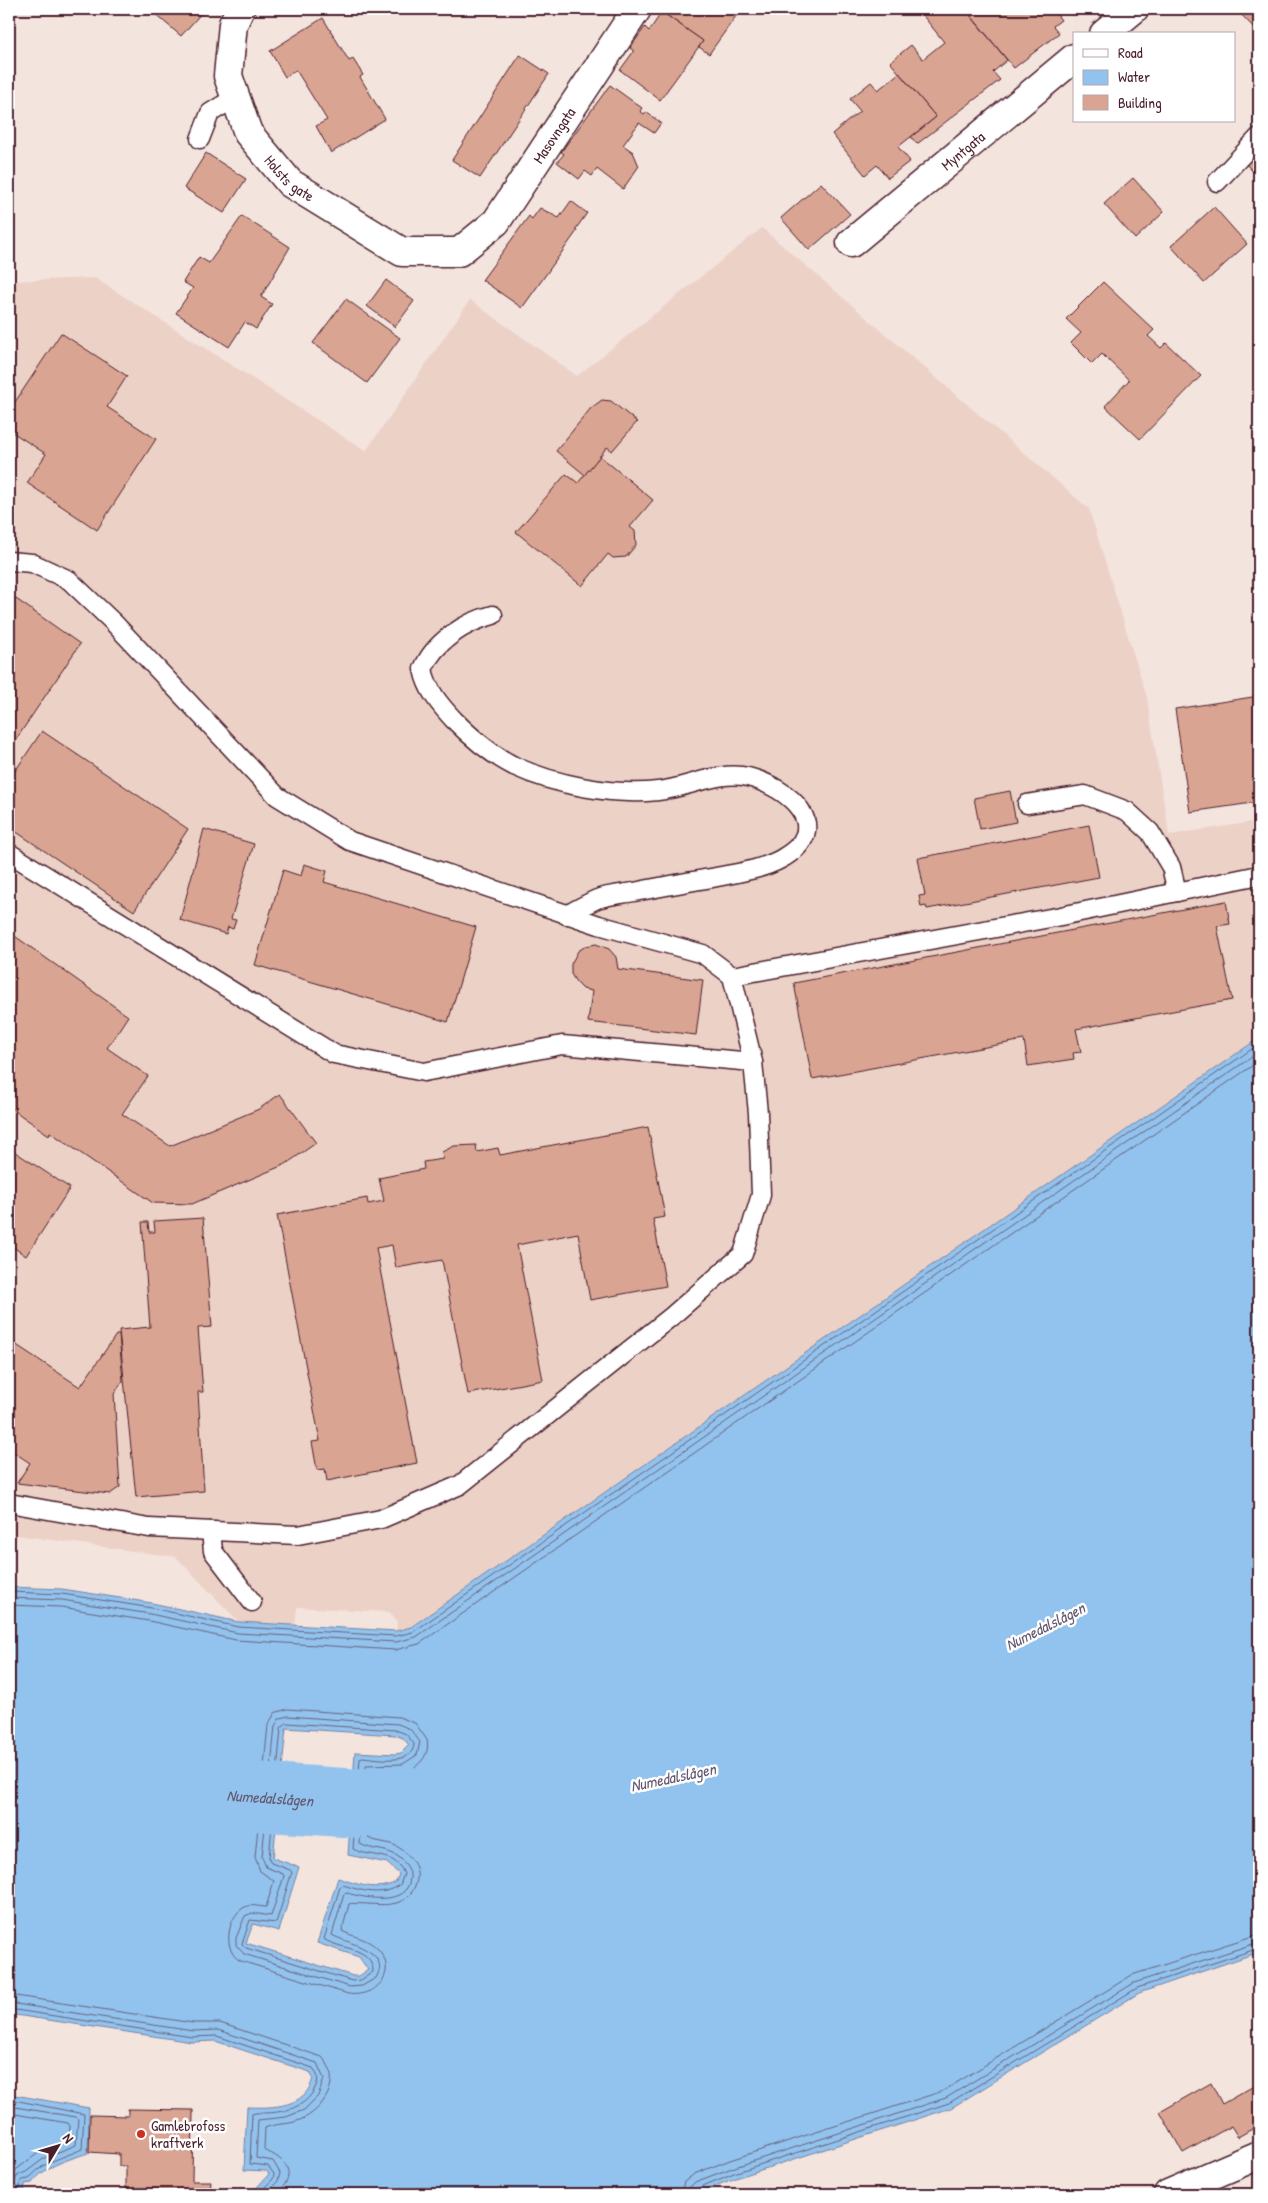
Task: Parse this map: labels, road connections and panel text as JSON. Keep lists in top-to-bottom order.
{
  "streets": {
    "street": ["Masovngata", "Myntgata", "Holsts gate"]
  },
  "crossings": [
    ["Masovngata", "Holsts gate"]
  ],
  "water": ["Numedalslågen"],
  "places": ["Gamlebrofoss kraftverk"],
  "legend": ["Road", "Water", "Building"],
  "north": "top right"
}
